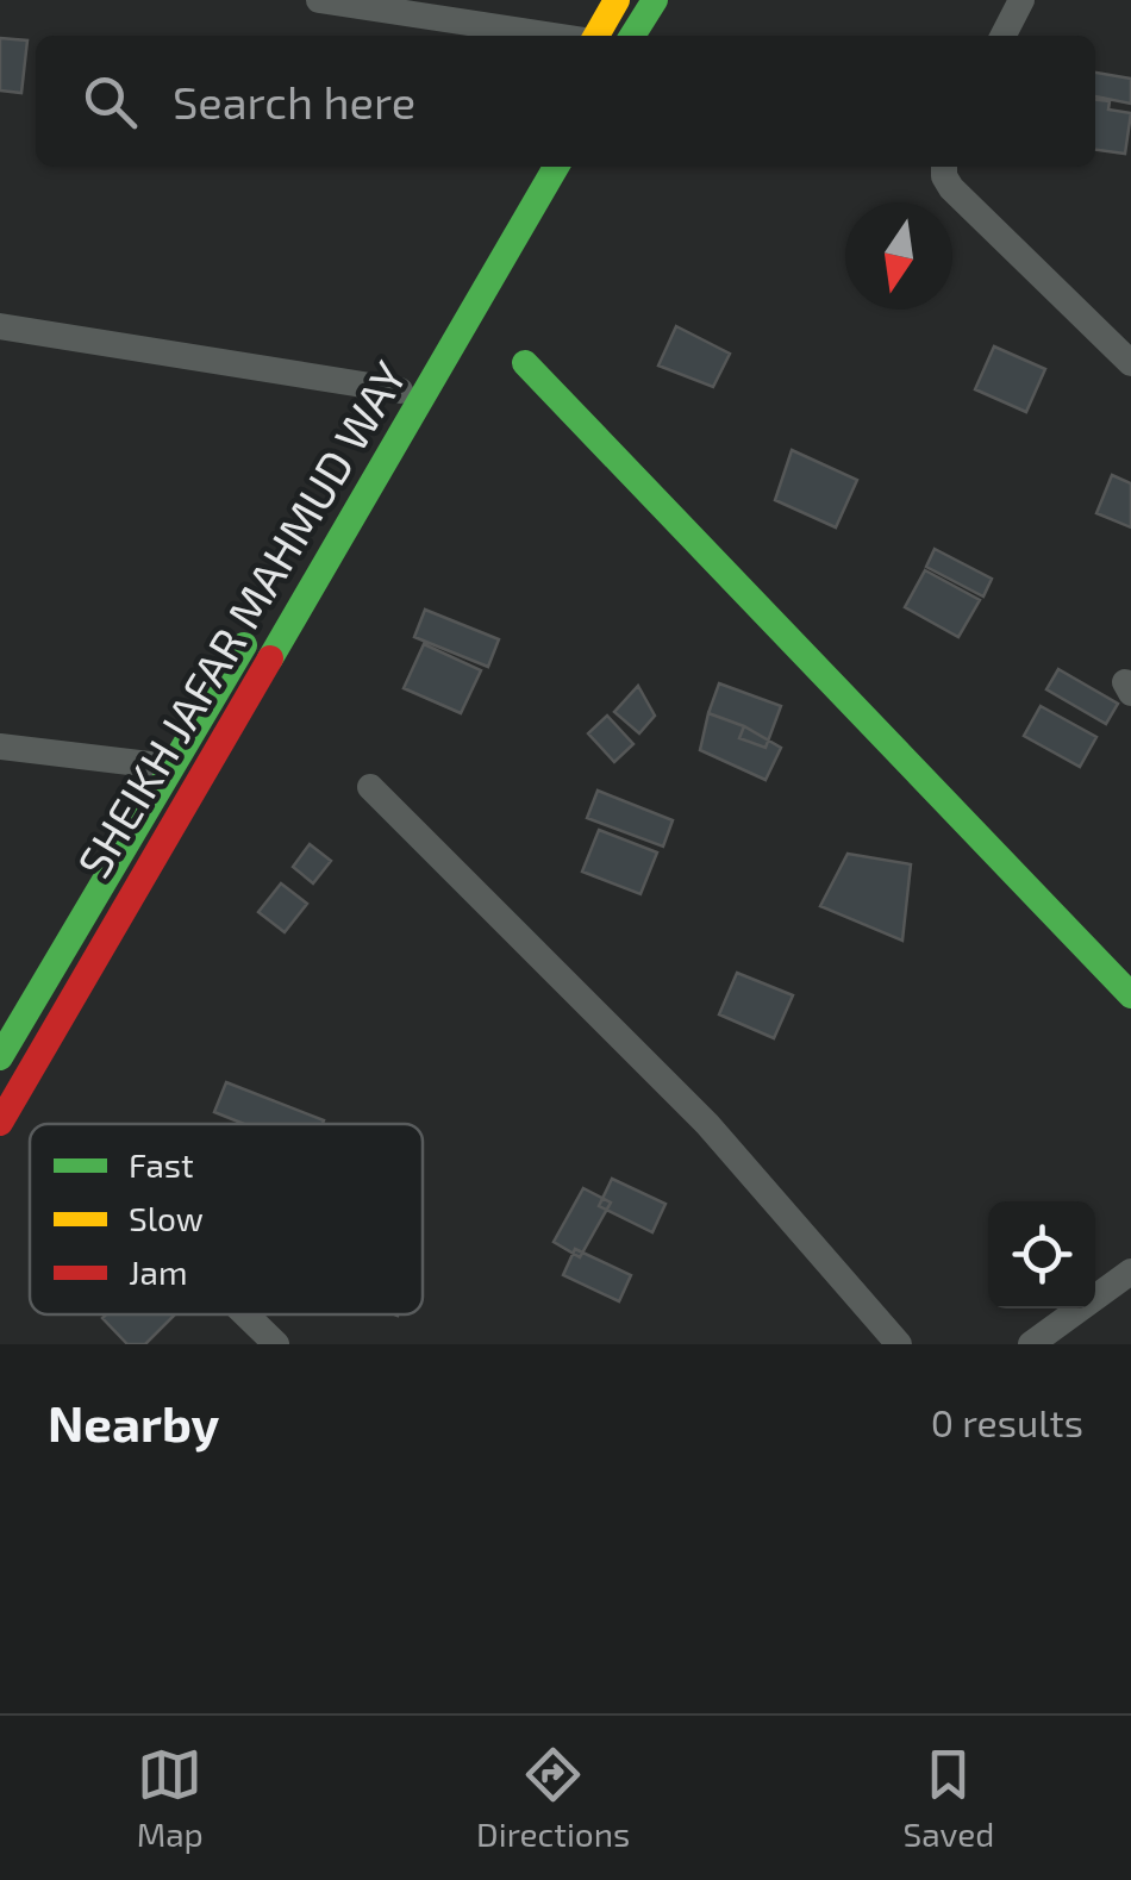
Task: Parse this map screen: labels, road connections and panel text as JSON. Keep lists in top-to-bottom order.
{
  "streets": {
    "main road": ["SHEIKH JAFAR MAHMUD WAY"]
  },
  "legend": ["Fast", "Slow", "Jam"],
  "north": "bottom",
  "page": {
    "search": "Search here",
    "heading": ["Nearby", "0 results"],
    "nav": ["Map", "Directions", "Saved"]
  }
}
